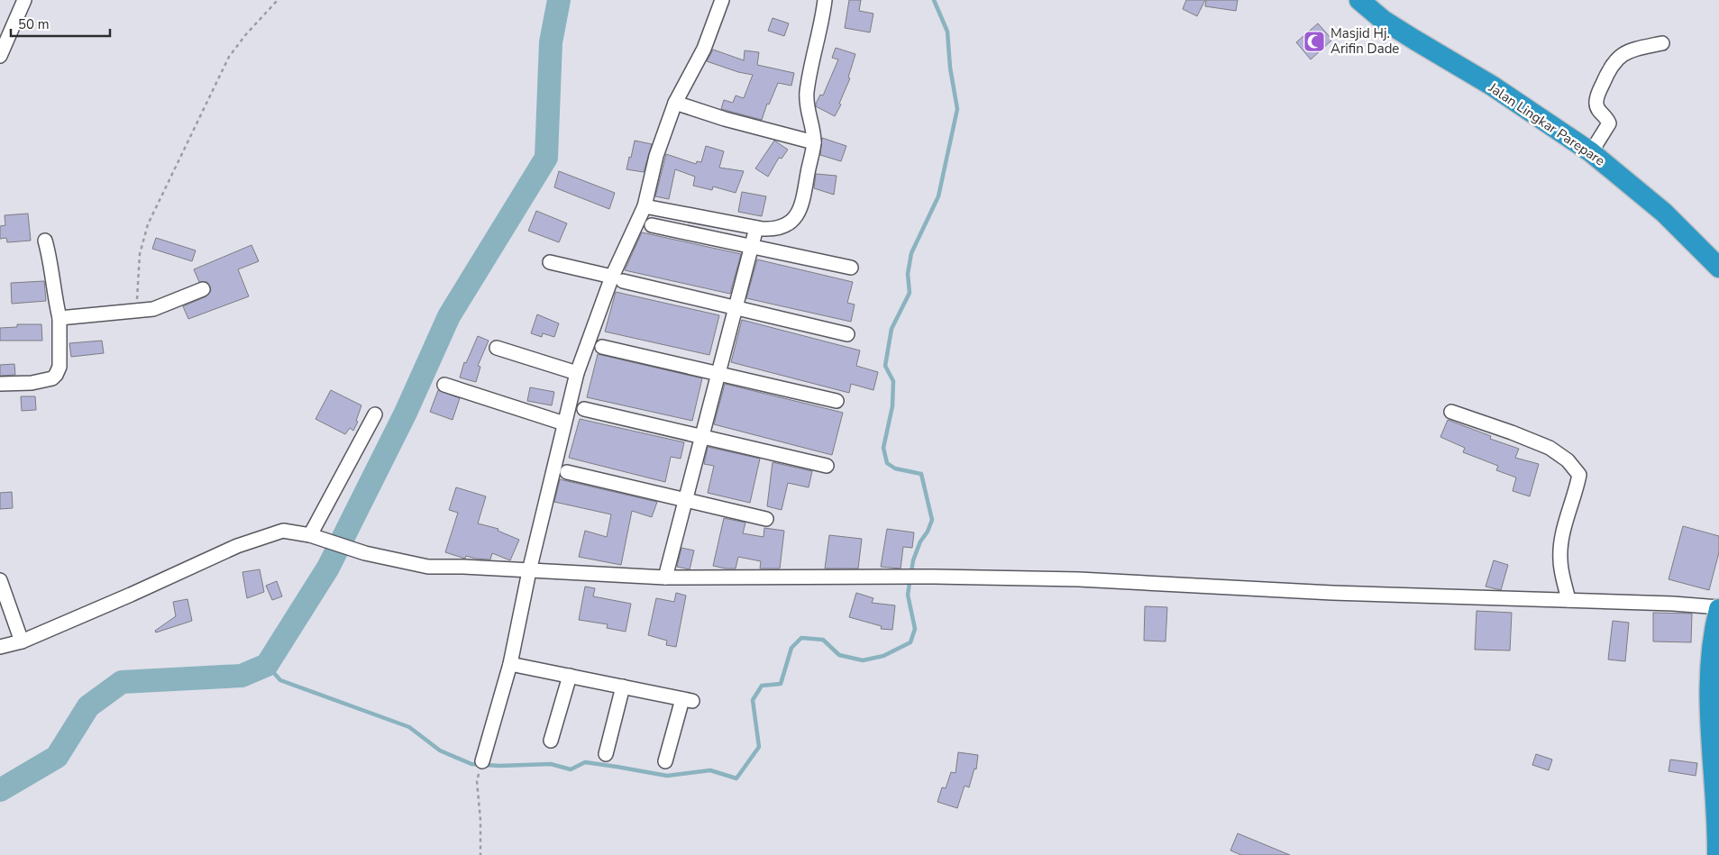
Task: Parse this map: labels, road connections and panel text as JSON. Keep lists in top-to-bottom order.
{
  "streets": {
    "highway": ["Jalan Lingkar Parepare"]
  },
  "places": {
    "mosque": ["Masjid Hj. Arifin Dade"]
  },
  "scale_bar": "50 m"
}
